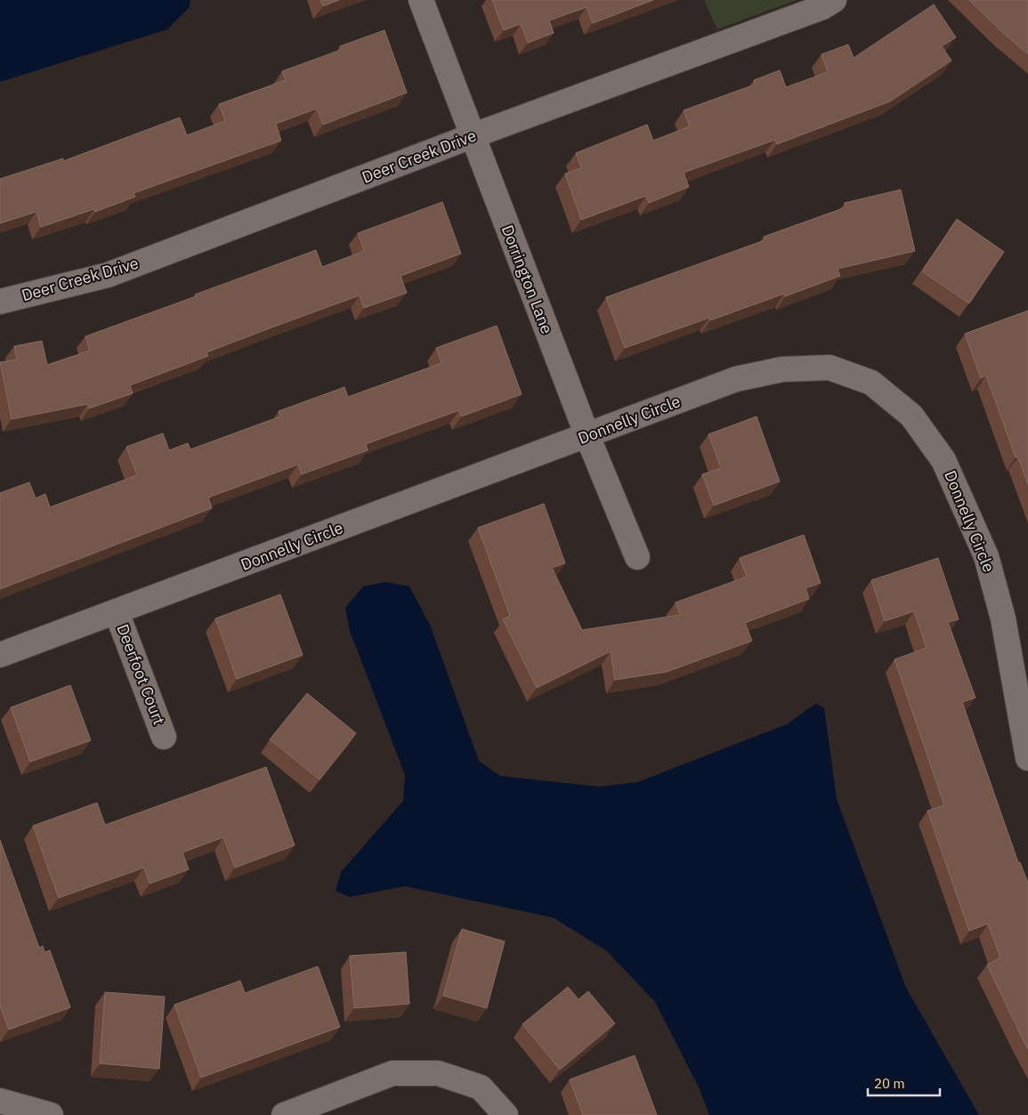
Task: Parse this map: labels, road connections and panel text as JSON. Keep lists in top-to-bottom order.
{
  "streets": {
    "street": [
      "Deer Creek Drive",
      "Dorrington Lane",
      "Donnelly Circle",
      "Deerfoot Court"
    ]
  },
  "crossings": [
    ["Deer Creek Drive", "Dorrington Lane"],
    ["Dorrington Lane", "Donnelly Circle"],
    ["Donnelly Circle", "Deerfoot Court"]
  ],
  "scale_bar": "20 m"
}
